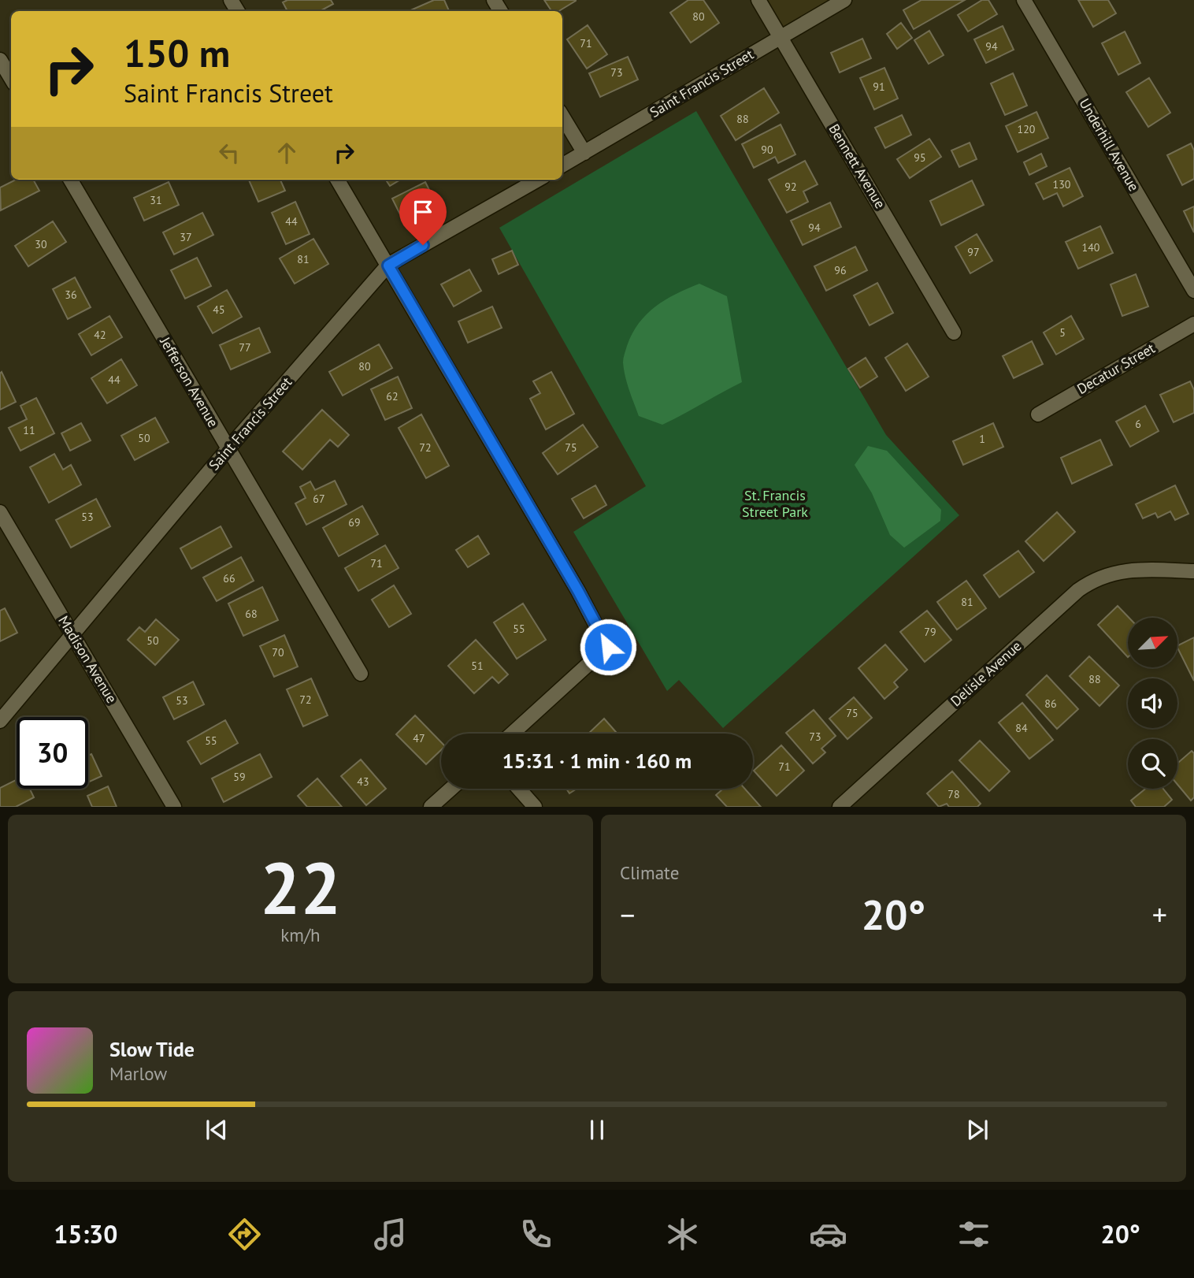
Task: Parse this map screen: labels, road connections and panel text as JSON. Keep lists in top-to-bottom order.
{
  "streets": {
    "street": [
      "Saint Francis Street",
      "Underhill Avenue",
      "Bennett Avenue",
      "Decatur Street",
      "Jefferson Avenue",
      "Madison Avenue",
      "Delisle Avenue"
    ]
  },
  "crossings": [
    ["Saint Francis Street", "Bennett Avenue"],
    ["Saint Francis Street", "Jefferson Avenue"],
    ["Saint Francis Street", "Madison Avenue"]
  ],
  "parks": ["St. Francis Street Park"],
  "house_numbers": [
    "80",
    "71",
    "94",
    "73",
    "91",
    "88",
    "120",
    "90",
    "95",
    "130",
    "92",
    "31",
    "44",
    "94",
    "37",
    "30",
    "140",
    "97",
    "81",
    "96",
    "36",
    "45",
    "5",
    "42",
    "77",
    "80",
    "44",
    "62",
    "6",
    "11",
    "50",
    "1",
    "72",
    "75",
    "67",
    "53",
    "69",
    "71",
    "66",
    "81",
    "68",
    "55",
    "79",
    "50",
    "70",
    "51",
    "88",
    "72",
    "53",
    "86",
    "75",
    "84",
    "73",
    "47",
    "55",
    "71",
    "59",
    "43",
    "78"
  ],
  "north": "top right",
  "page": {
    "turn": ["150 m", "Saint Francis Street"],
    "limit": "30",
    "trip": "15:31 · 1 min · 160 m",
    "tile": [
      ["22", "km/h"],
      "Climate"
    ],
    "heat": ["−", "20°", "+"],
    "song": ["Slow Tide", "Marlow"],
    "tabs": ["15:30", "20°"]
  }
}
